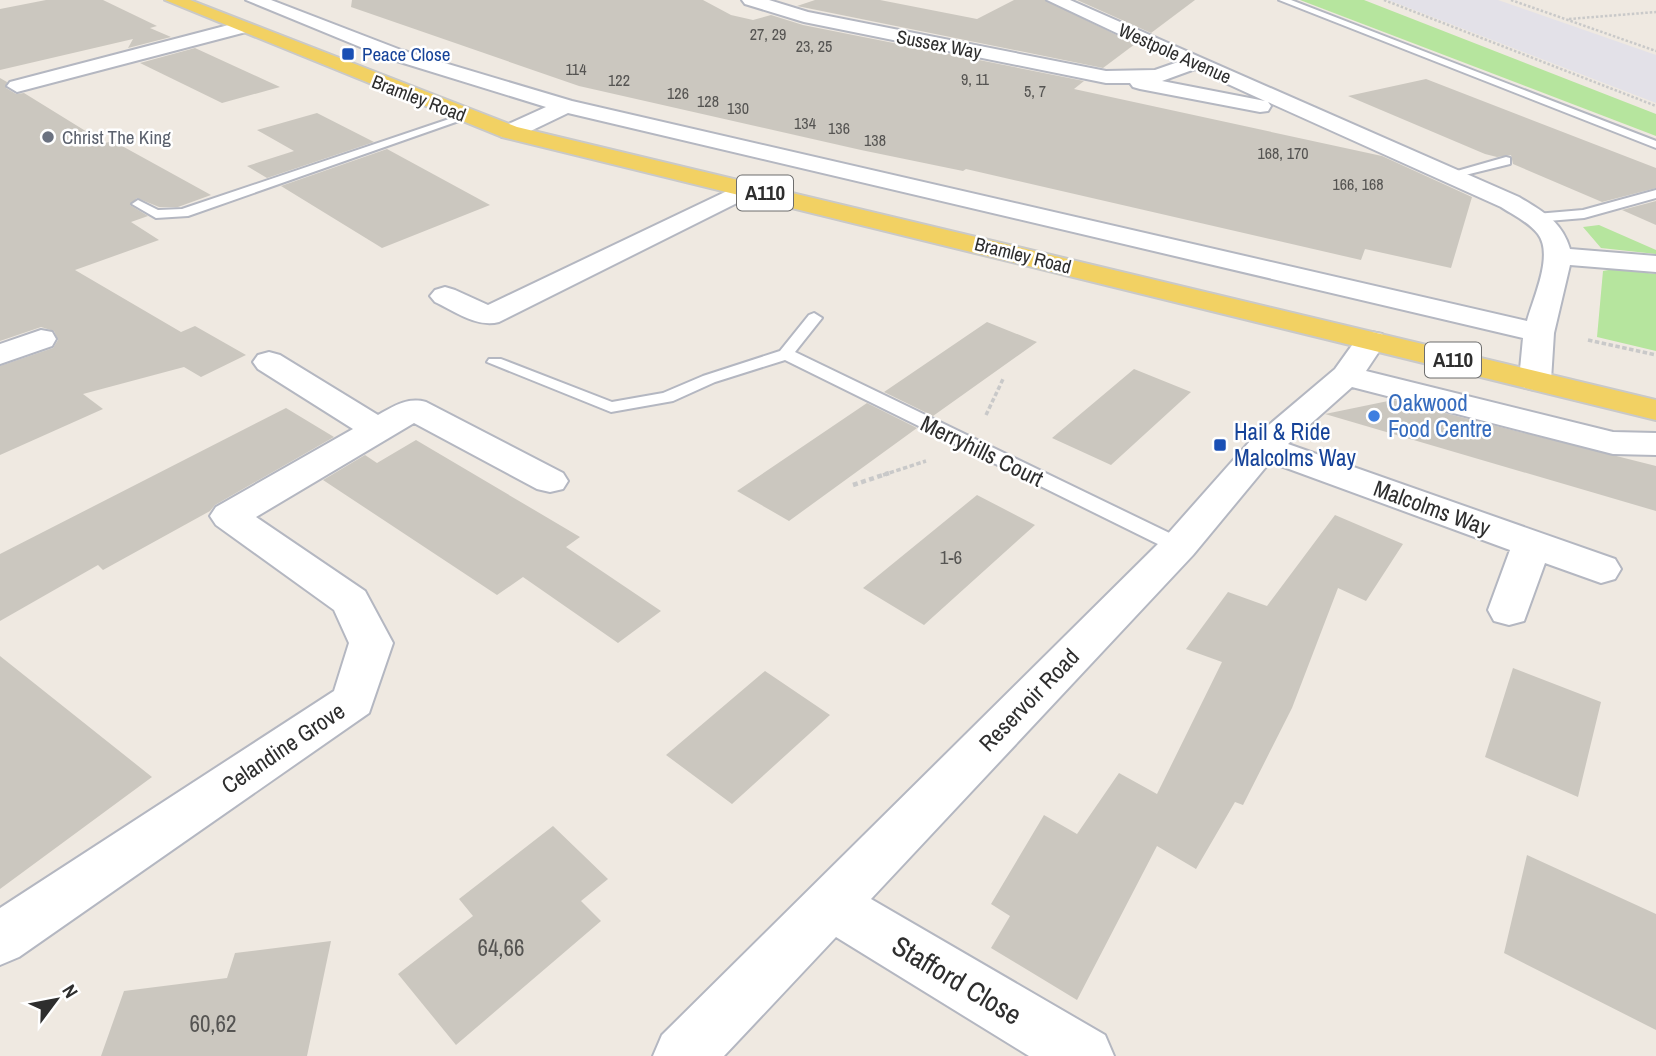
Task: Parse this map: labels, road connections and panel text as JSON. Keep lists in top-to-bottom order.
{
  "streets": {
    "main road": ["Bramley Road", "A110"],
    "street": [
      "Sussex Way",
      "Westpole Avenue",
      "Malcolms Way",
      "Reservoir Road",
      "Celandine Grove",
      "Stafford Close"
    ],
    "lane": ["Merryhills Court"]
  },
  "crossings": [
    ["Sussex Way", "Westpole Avenue"],
    ["Bramley Road", "Reservoir Road"],
    ["Merryhills Court", "Reservoir Road"],
    ["Malcolms Way", "Reservoir Road"],
    ["Reservoir Road", "Stafford Close"]
  ],
  "places": {
    "transit": ["Peace Close", "Hail & Ride Malcolms Way"],
    "other": ["Christ The King", "Oakwood Food Centre"]
  },
  "house_numbers": [
    "27, 29",
    "23, 25",
    "114",
    "9, 11",
    "122",
    "5, 7",
    "126",
    "128",
    "130",
    "134",
    "136",
    "138",
    "168, 170",
    "166, 168",
    "1-6",
    "64,66",
    "60,62"
  ],
  "north": "top right"
}
